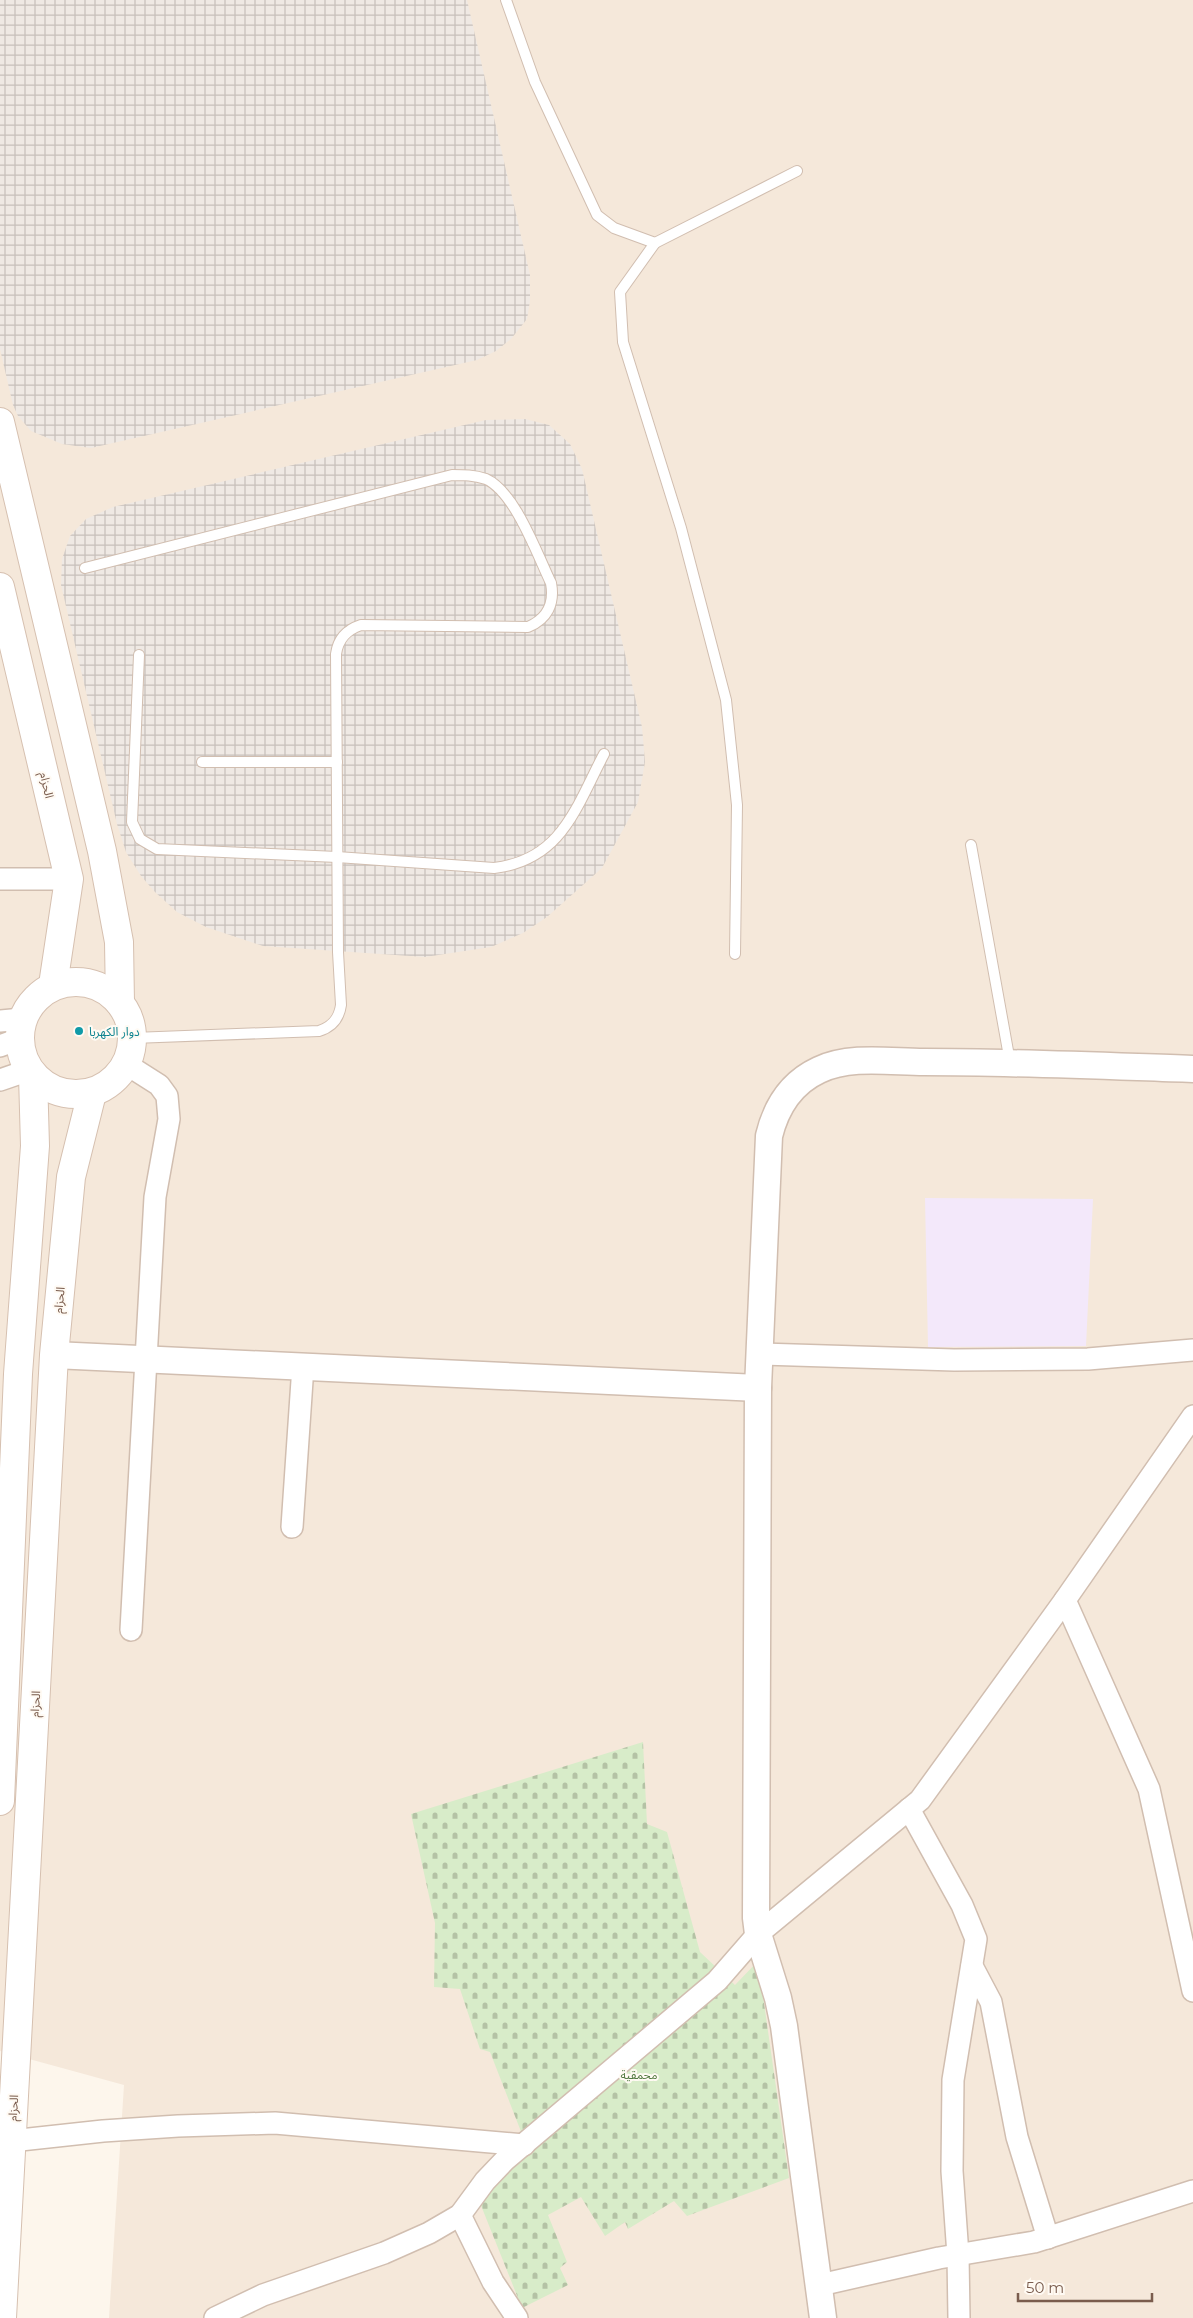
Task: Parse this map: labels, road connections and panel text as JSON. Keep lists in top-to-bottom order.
{
  "streets": {
    "main road": ["الحزام"]
  },
  "parks": ["محمقية"],
  "places": ["دوار الكهربا"],
  "scale_bar": "50 m"
}
